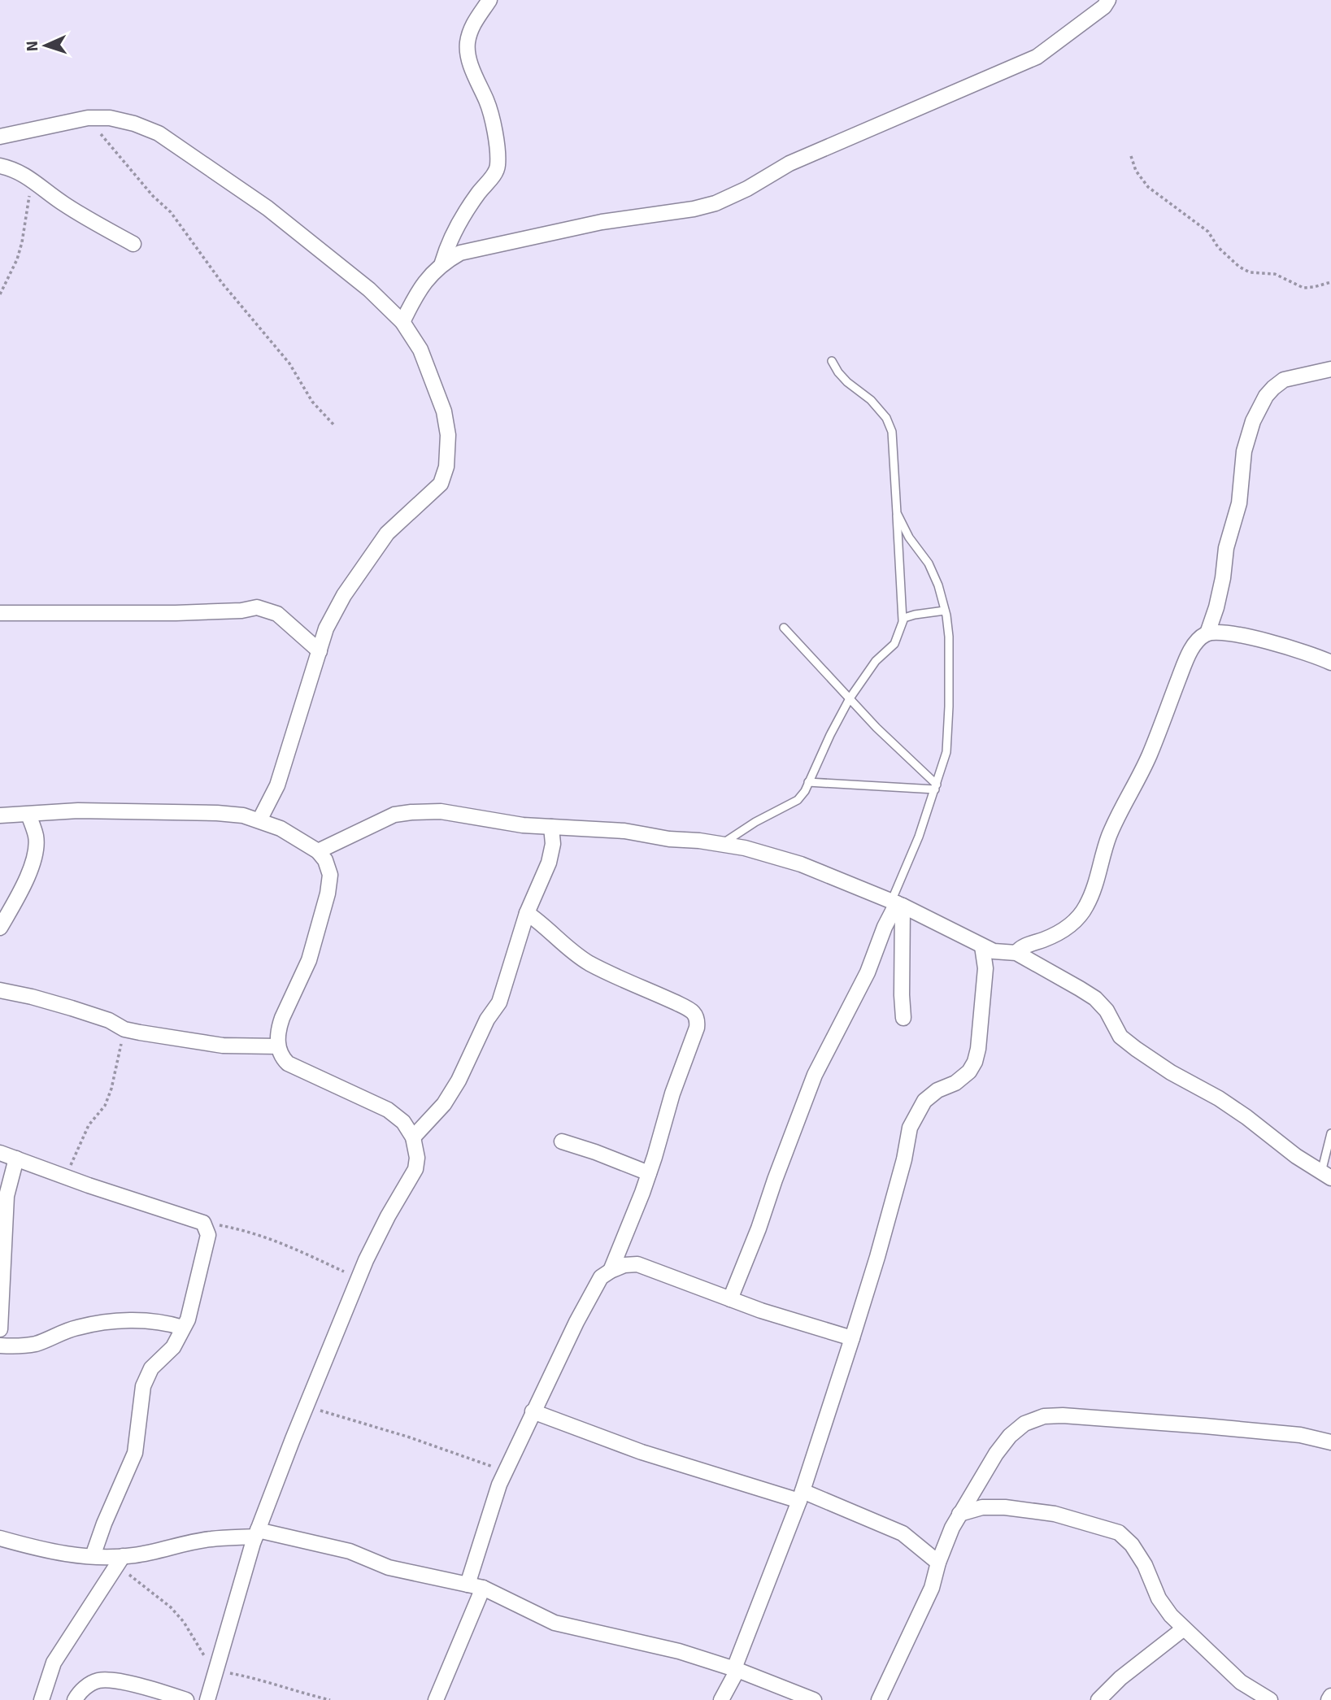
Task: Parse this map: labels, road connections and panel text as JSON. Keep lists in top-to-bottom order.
{
  "north": "left"
}
